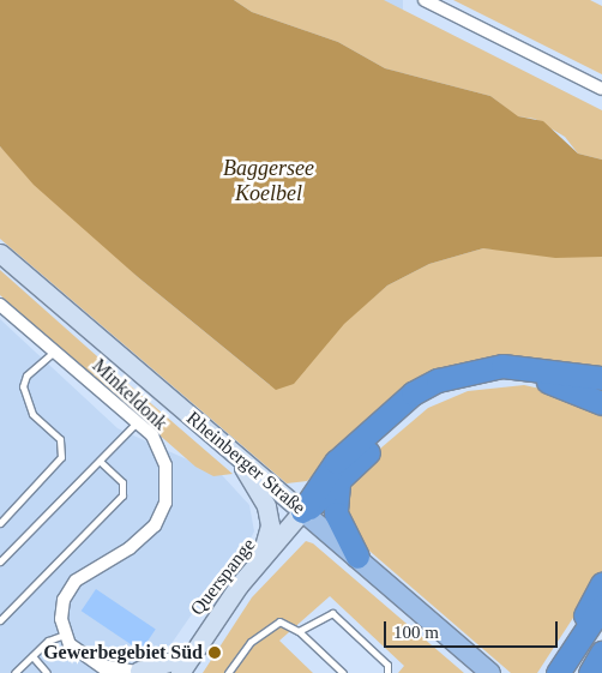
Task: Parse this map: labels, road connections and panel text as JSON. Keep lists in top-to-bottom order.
{
  "streets": {
    "main road": ["Rheinberger Straße", "Querspange"],
    "street": ["Minkeldonk"]
  },
  "crossings": [
    ["Rheinberger Straße", "Querspange"]
  ],
  "water": ["Baggersee Koelbel"],
  "places": ["Gewerbegebiet Süd"],
  "scale_bar": "100 m"
}
